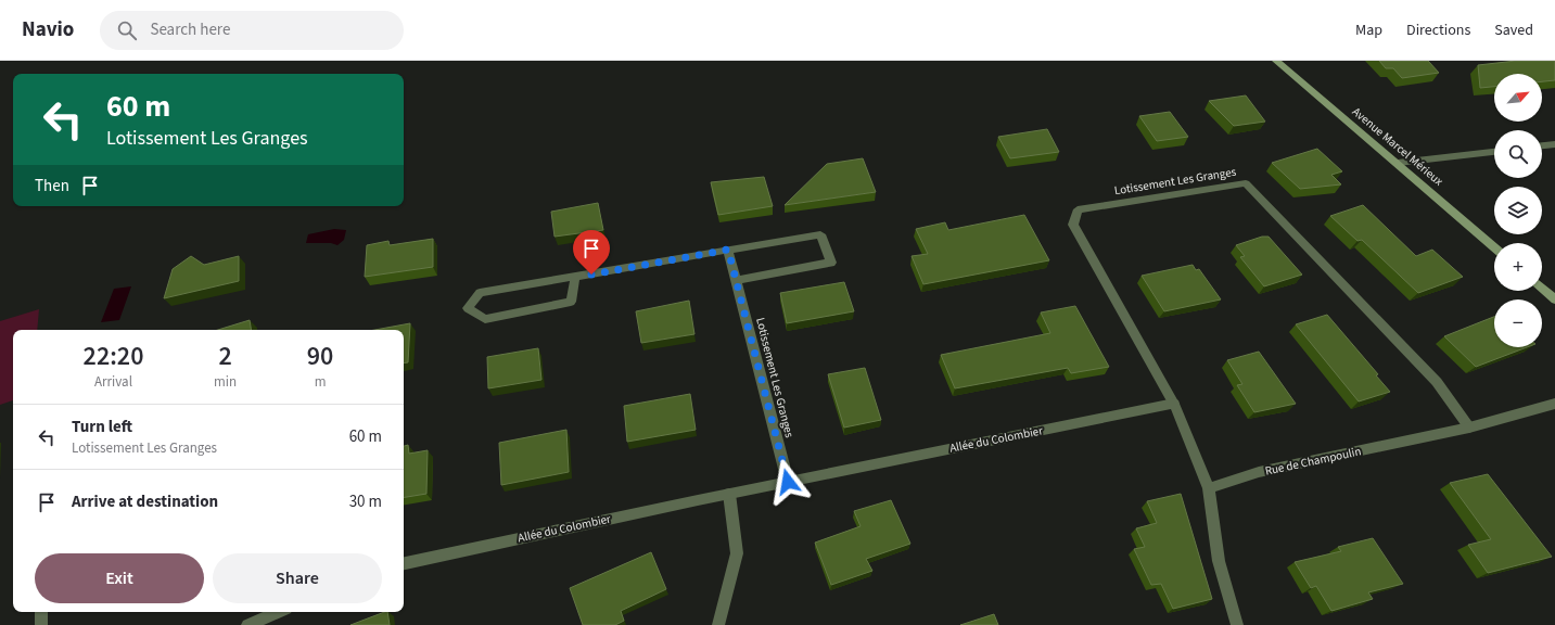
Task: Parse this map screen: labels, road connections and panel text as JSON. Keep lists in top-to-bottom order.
{
  "streets": {
    "main road": ["Avenue Marcel Mérieux"],
    "street": ["Lotissement Les Granges", "Allée du Colombier", "Rue de Champoulin"]
  },
  "crossings": [
    ["Lotissement Les Granges", "Allée du Colombier"],
    ["Lotissement Les Granges", "Rue de Champoulin"]
  ],
  "north": "top right",
  "page": {
    "header": "Navio",
    "search": "Search here",
    "nav": ["Map", "Directions", "Saved"],
    "map_buttons": ["+", "−"],
    "turn": ["60 m", "Lotissement Les Granges"],
    "then": "Then",
    "eta": [
      "22:20",
      "Arrival",
      "2",
      "min",
      "90",
      "m"
    ],
    "list": [
      {
        "name": "Turn left",
        "note": "Lotissement Les Granges",
        "value": "60 m"
      },
      {
        "name": "Arrive at destination",
        "value": "30 m"
      }
    ],
    "buttons": ["Exit", "Share"]
  }
}
